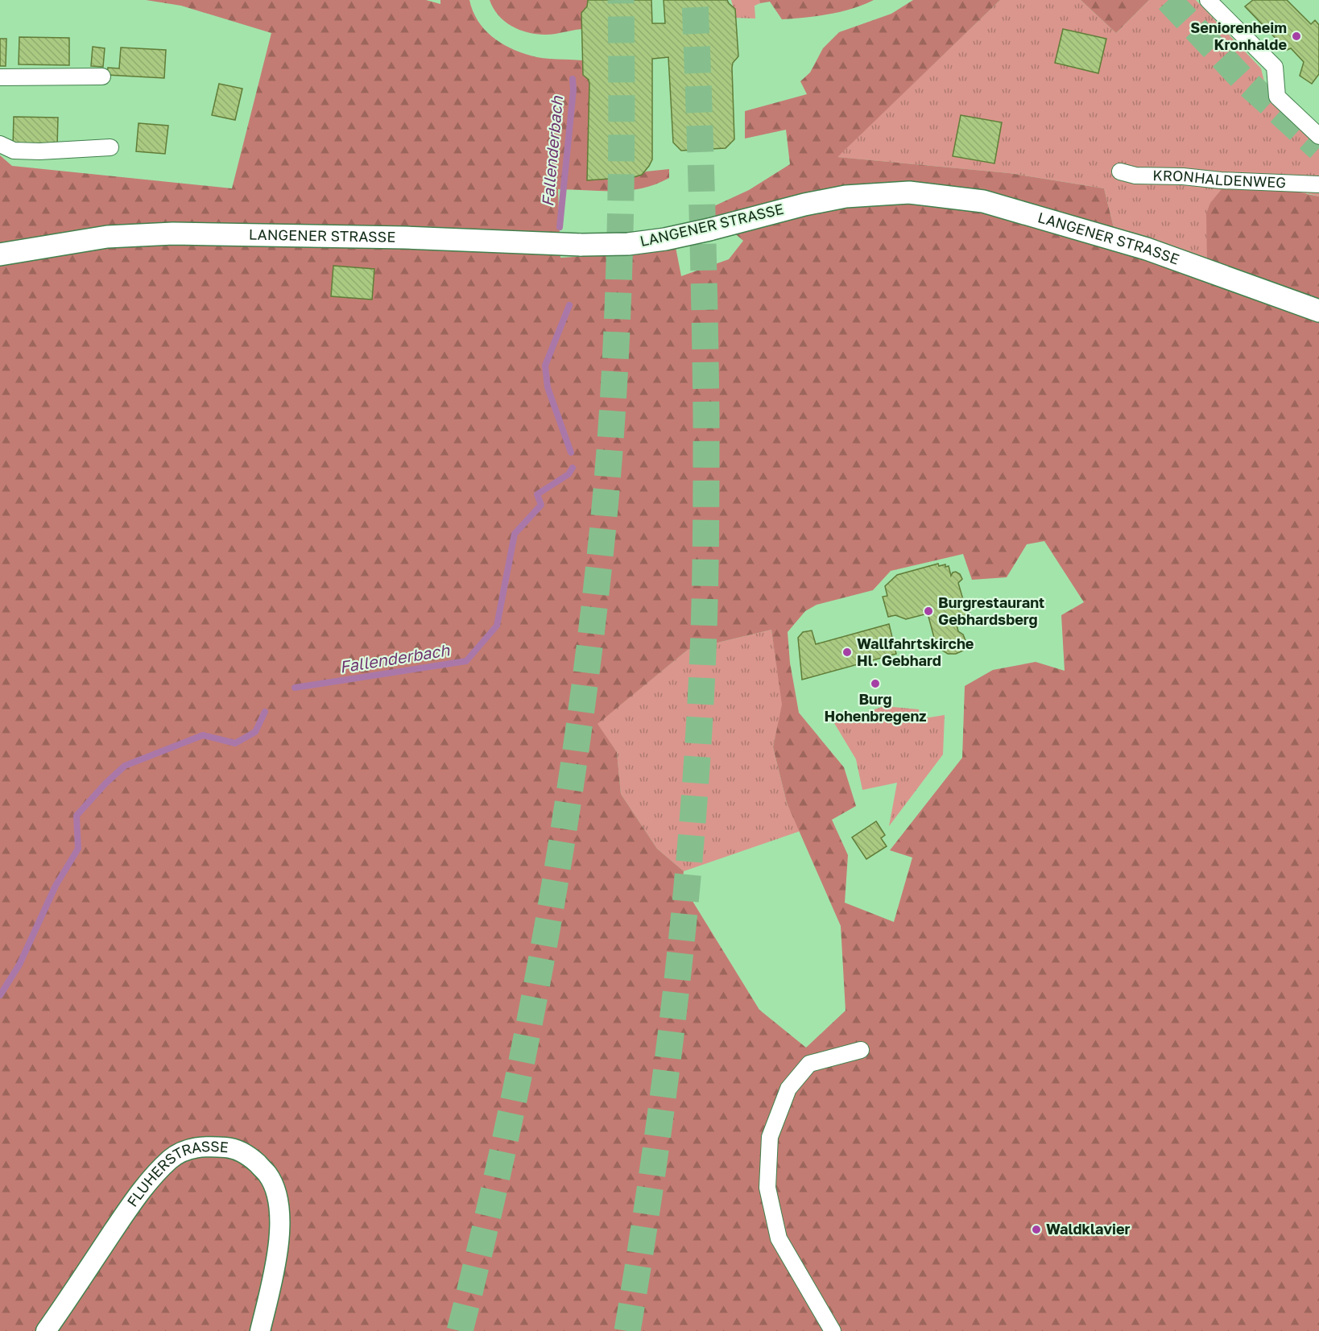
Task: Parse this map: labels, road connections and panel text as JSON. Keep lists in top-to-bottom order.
{
  "streets": {
    "main road": ["LANGENER STRASSE"],
    "street": ["KRONHALDENWEG", "FLUHERSTRASSE"]
  },
  "water": ["Fallenderbach"],
  "places": [
    "Seniorenheim Kronhalde",
    "Burgrestaurant Gebhardsberg",
    "Wallfahrtskirche Hl. Gebhard",
    "Burg Hohenbregenz",
    "Waldklavier"
  ]
}
